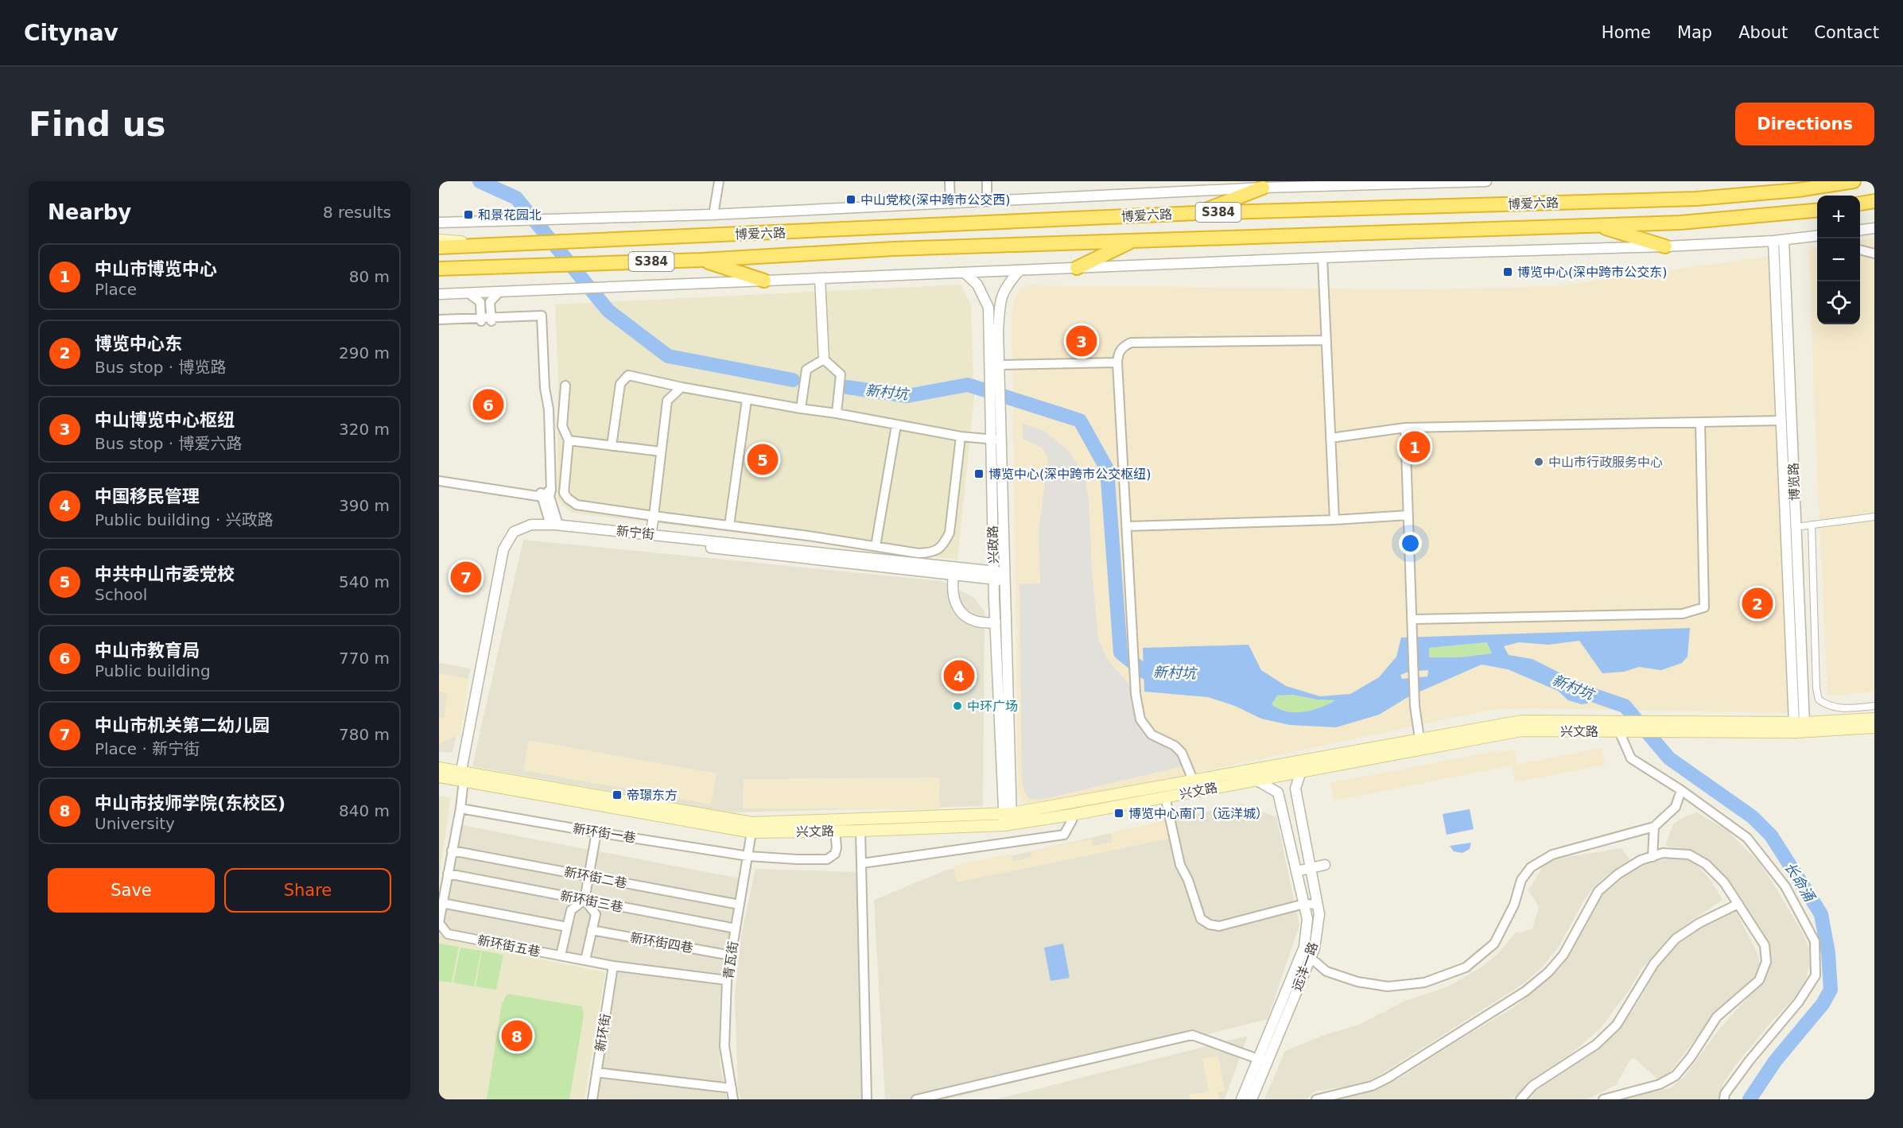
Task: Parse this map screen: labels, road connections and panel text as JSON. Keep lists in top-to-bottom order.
{
  "streets": {
    "highway": ["博爱六路", "S384"],
    "main road": ["兴文路"],
    "street": [
      "博览路",
      "新宁街",
      "兴政路",
      "新环街一巷",
      "新环街二巷",
      "新环街三巷",
      "新环街四巷",
      "新环街五巷",
      "青瓦街",
      "远洋一路",
      "新环街"
    ]
  },
  "crossings": [
    ["博览路", "兴文路"],
    ["新宁街", "兴政路"],
    ["新宁街", "兴文路"],
    ["新宁街", "新环街五巷"],
    ["兴政路", "兴文路"],
    ["兴文路", "新环街一巷"],
    ["兴文路", "新环街五巷"],
    ["兴文路", "青瓦街"],
    ["兴文路", "远洋一路"],
    ["新环街一巷", "新环街五巷"],
    ["新环街一巷", "青瓦街"],
    ["新环街二巷", "新环街五巷"],
    ["新环街二巷", "青瓦街"],
    ["新环街三巷", "新环街五巷"],
    ["新环街三巷", "青瓦街"],
    ["新环街四巷", "青瓦街"],
    ["新环街五巷", "青瓦街"],
    ["新环街五巷", "新环街"]
  ],
  "water": ["新村坑", "长命涌"],
  "places": {
    "transit": [
      "中山党校(深中跨市公交西)",
      "和景花园北",
      "博览中心(深中跨市公交东)",
      "博览中心(深中跨市公交枢纽)",
      "帝璟东方",
      "博览中心南门（远洋城）"
    ],
    "other": ["中山市行政服务中心", "中环广场"]
  },
  "page": {
    "header": "Citynav",
    "nav": [
      "Home",
      "Map",
      "About",
      "Contact"
    ],
    "buttons": [
      "Directions",
      ["Save", "Share"]
    ],
    "title": "Find us",
    "heading": ["Nearby", "8 results"],
    "map_buttons": ["+", "−"],
    "list": [
      {
        "mark": "1",
        "name": "中山市博览中心",
        "note": "Place",
        "value": "80 m"
      },
      {
        "mark": "2",
        "name": "博览中心东",
        "note": "Bus stop · 博览路",
        "value": "290 m"
      },
      {
        "mark": "3",
        "name": "中山博览中心枢纽",
        "note": "Bus stop · 博爱六路",
        "value": "320 m"
      },
      {
        "mark": "4",
        "name": "中国移民管理",
        "note": "Public building · 兴政路",
        "value": "390 m"
      },
      {
        "mark": "5",
        "name": "中共中山市委党校",
        "note": "School",
        "value": "540 m"
      },
      {
        "mark": "6",
        "name": "中山市教育局",
        "note": "Public building",
        "value": "770 m"
      },
      {
        "mark": "7",
        "name": "中山市机关第二幼儿园",
        "note": "Place · 新宁街",
        "value": "780 m"
      },
      {
        "mark": "8",
        "name": "中山市技师学院(东校区)",
        "note": "University",
        "value": "840 m"
      }
    ],
    "pins": [
      "3",
      "6",
      "1",
      "5",
      "7",
      "2",
      "4",
      "8"
    ]
  }
}
